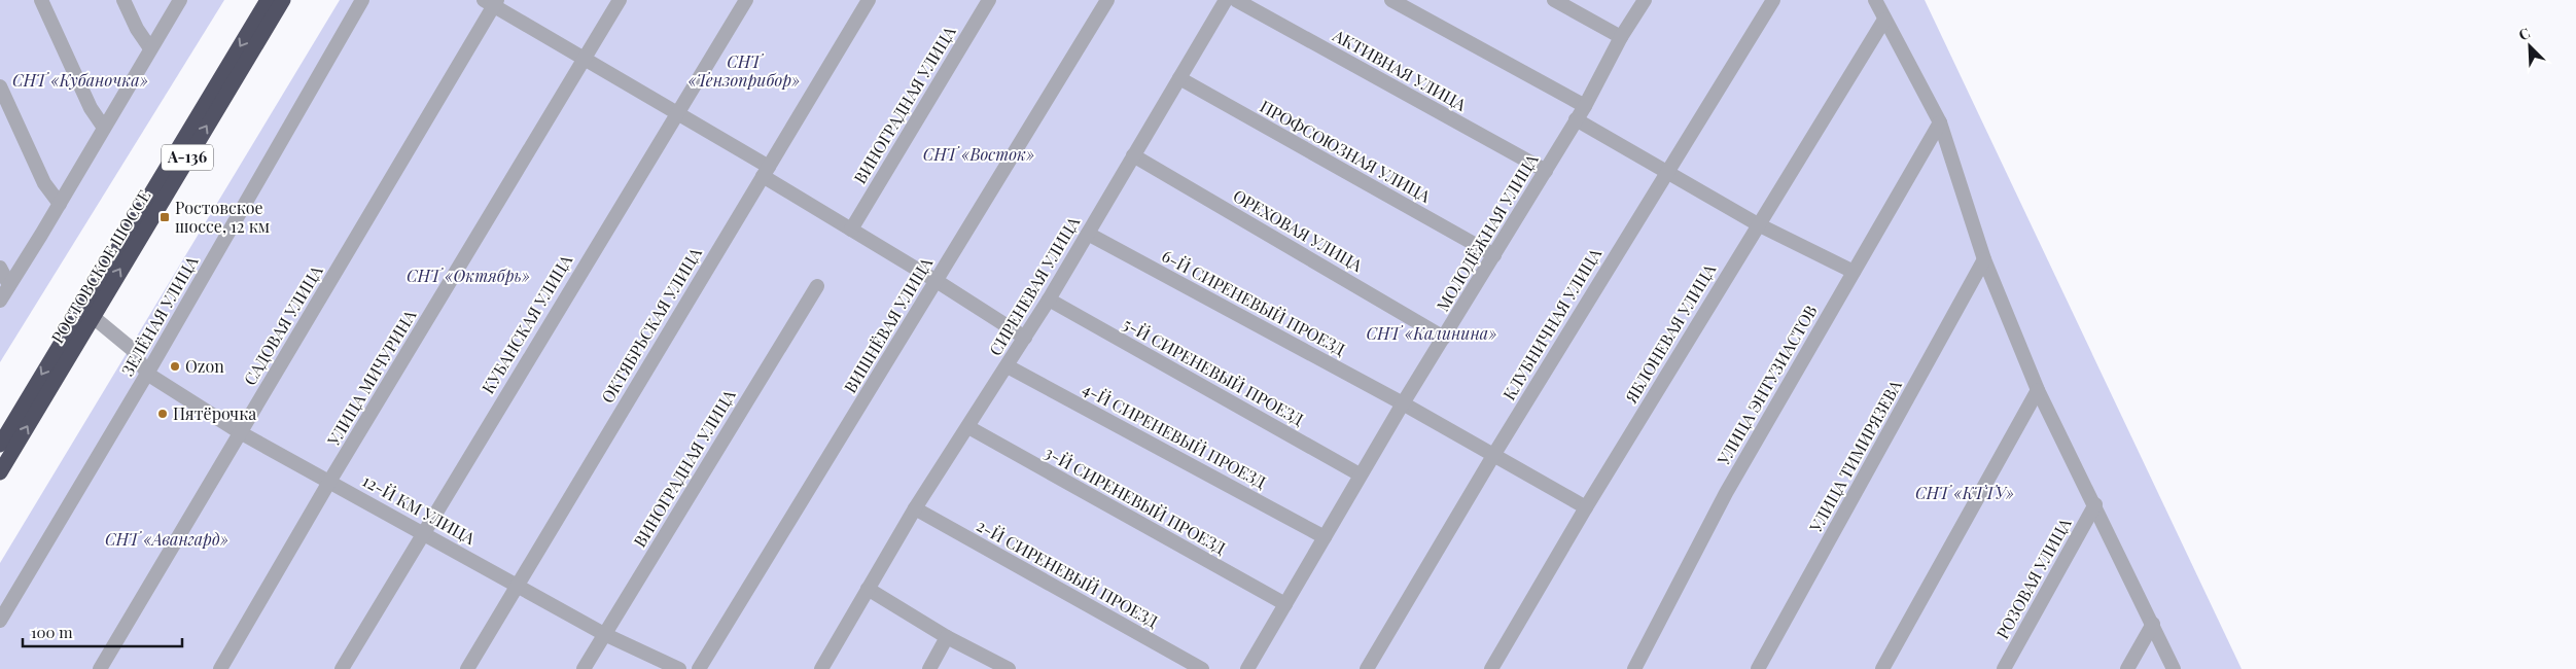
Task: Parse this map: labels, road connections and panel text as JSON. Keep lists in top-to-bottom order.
{
  "streets": {
    "highway": ["А-136", "РОСТОВСКОЕ ШОССЕ"],
    "street": [
      "АКТИВНАЯ УЛИЦА",
      "ВИНОГРАДНАЯ УЛИЦА",
      "ПРОФСОЮЗНАЯ УЛИЦА",
      "ОРЕХОВАЯ УЛИЦА",
      "МОЛОДЁЖНАЯ УЛИЦА",
      "СИРЕНЕВАЯ УЛИЦА",
      "6-Й СИРЕНЕВЫЙ ПРОЕЗД",
      "ЗЕЛЁНАЯ УЛИЦА",
      "КУБАНСКАЯ УЛИЦА",
      "КЛУБНИЧНАЯ УЛИЦА",
      "САДОВАЯ УЛИЦА",
      "ОКТЯБРЬСКАЯ УЛИЦА",
      "ВИШНЁВАЯ УЛИЦА",
      "ЯБЛОНЕВАЯ УЛИЦА",
      "5-Й СИРЕНЕВЫЙ ПРОЕЗД",
      "УЛИЦА МИЧУРИНА",
      "УЛИЦА ЭНТУЗИАСТОВ",
      "4-Й СИРЕНЕВЫЙ ПРОЕЗД",
      "УЛИЦА ТИМИРЯЗЕВА",
      "3-Й СИРЕНЕВЫЙ ПРОЕЗД",
      "12-Й КМ УЛИЦА",
      "2-Й СИРЕНЕВЫЙ ПРОЕЗД",
      "РОЗОВАЯ УЛИЦА"
    ]
  },
  "crossings": [
    ["АКТИВНАЯ УЛИЦА", "МОЛОДЁЖНАЯ УЛИЦА"],
    ["ВИНОГРАДНАЯ УЛИЦА", "12-Й КМ УЛИЦА"],
    ["ПРОФСОЮЗНАЯ УЛИЦА", "МОЛОДЁЖНАЯ УЛИЦА"],
    ["ПРОФСОЮЗНАЯ УЛИЦА", "СИРЕНЕВАЯ УЛИЦА"],
    ["ОРЕХОВАЯ УЛИЦА", "МОЛОДЁЖНАЯ УЛИЦА"],
    ["ОРЕХОВАЯ УЛИЦА", "СИРЕНЕВАЯ УЛИЦА"],
    ["МОЛОДЁЖНАЯ УЛИЦА", "6-Й СИРЕНЕВЫЙ ПРОЕЗД"],
    ["МОЛОДЁЖНАЯ УЛИЦА", "5-Й СИРЕНЕВЫЙ ПРОЕЗД"],
    ["МОЛОДЁЖНАЯ УЛИЦА", "4-Й СИРЕНЕВЫЙ ПРОЕЗД"],
    ["МОЛОДЁЖНАЯ УЛИЦА", "3-Й СИРЕНЕВЫЙ ПРОЕЗД"],
    ["СИРЕНЕВАЯ УЛИЦА", "6-Й СИРЕНЕВЫЙ ПРОЕЗД"],
    ["СИРЕНЕВАЯ УЛИЦА", "5-Й СИРЕНЕВЫЙ ПРОЕЗД"],
    ["СИРЕНЕВАЯ УЛИЦА", "4-Й СИРЕНЕВЫЙ ПРОЕЗД"],
    ["СИРЕНЕВАЯ УЛИЦА", "3-Й СИРЕНЕВЫЙ ПРОЕЗД"],
    ["СИРЕНЕВАЯ УЛИЦА", "2-Й СИРЕНЕВЫЙ ПРОЕЗД"],
    ["6-Й СИРЕНЕВЫЙ ПРОЕЗД", "КЛУБНИЧНАЯ УЛИЦА"],
    ["6-Й СИРЕНЕВЫЙ ПРОЕЗД", "ЯБЛОНЕВАЯ УЛИЦА"],
    ["ЗЕЛЁНАЯ УЛИЦА", "12-Й КМ УЛИЦА"],
    ["КУБАНСКАЯ УЛИЦА", "12-Й КМ УЛИЦА"],
    ["САДОВАЯ УЛИЦА", "12-Й КМ УЛИЦА"],
    ["ОКТЯБРЬСКАЯ УЛИЦА", "12-Й КМ УЛИЦА"],
    ["УЛИЦА МИЧУРИНА", "12-Й КМ УЛИЦА"]
  ],
  "parks": [
    "СНТ «Тензоприбор»",
    "СНТ «Кубаночка»",
    "СНТ «Восток»",
    "СНТ «Октябрь»",
    "СНТ «Калинина»",
    "СНТ «КТТУ»",
    "СНТ «Авангард»"
  ],
  "places": {
    "transit": ["Ростовское шоссе, 12 км"],
    "other": ["Ozon", "Пятёрочка"]
  },
  "scale_bar": "100 m",
  "north": "top left"
}
